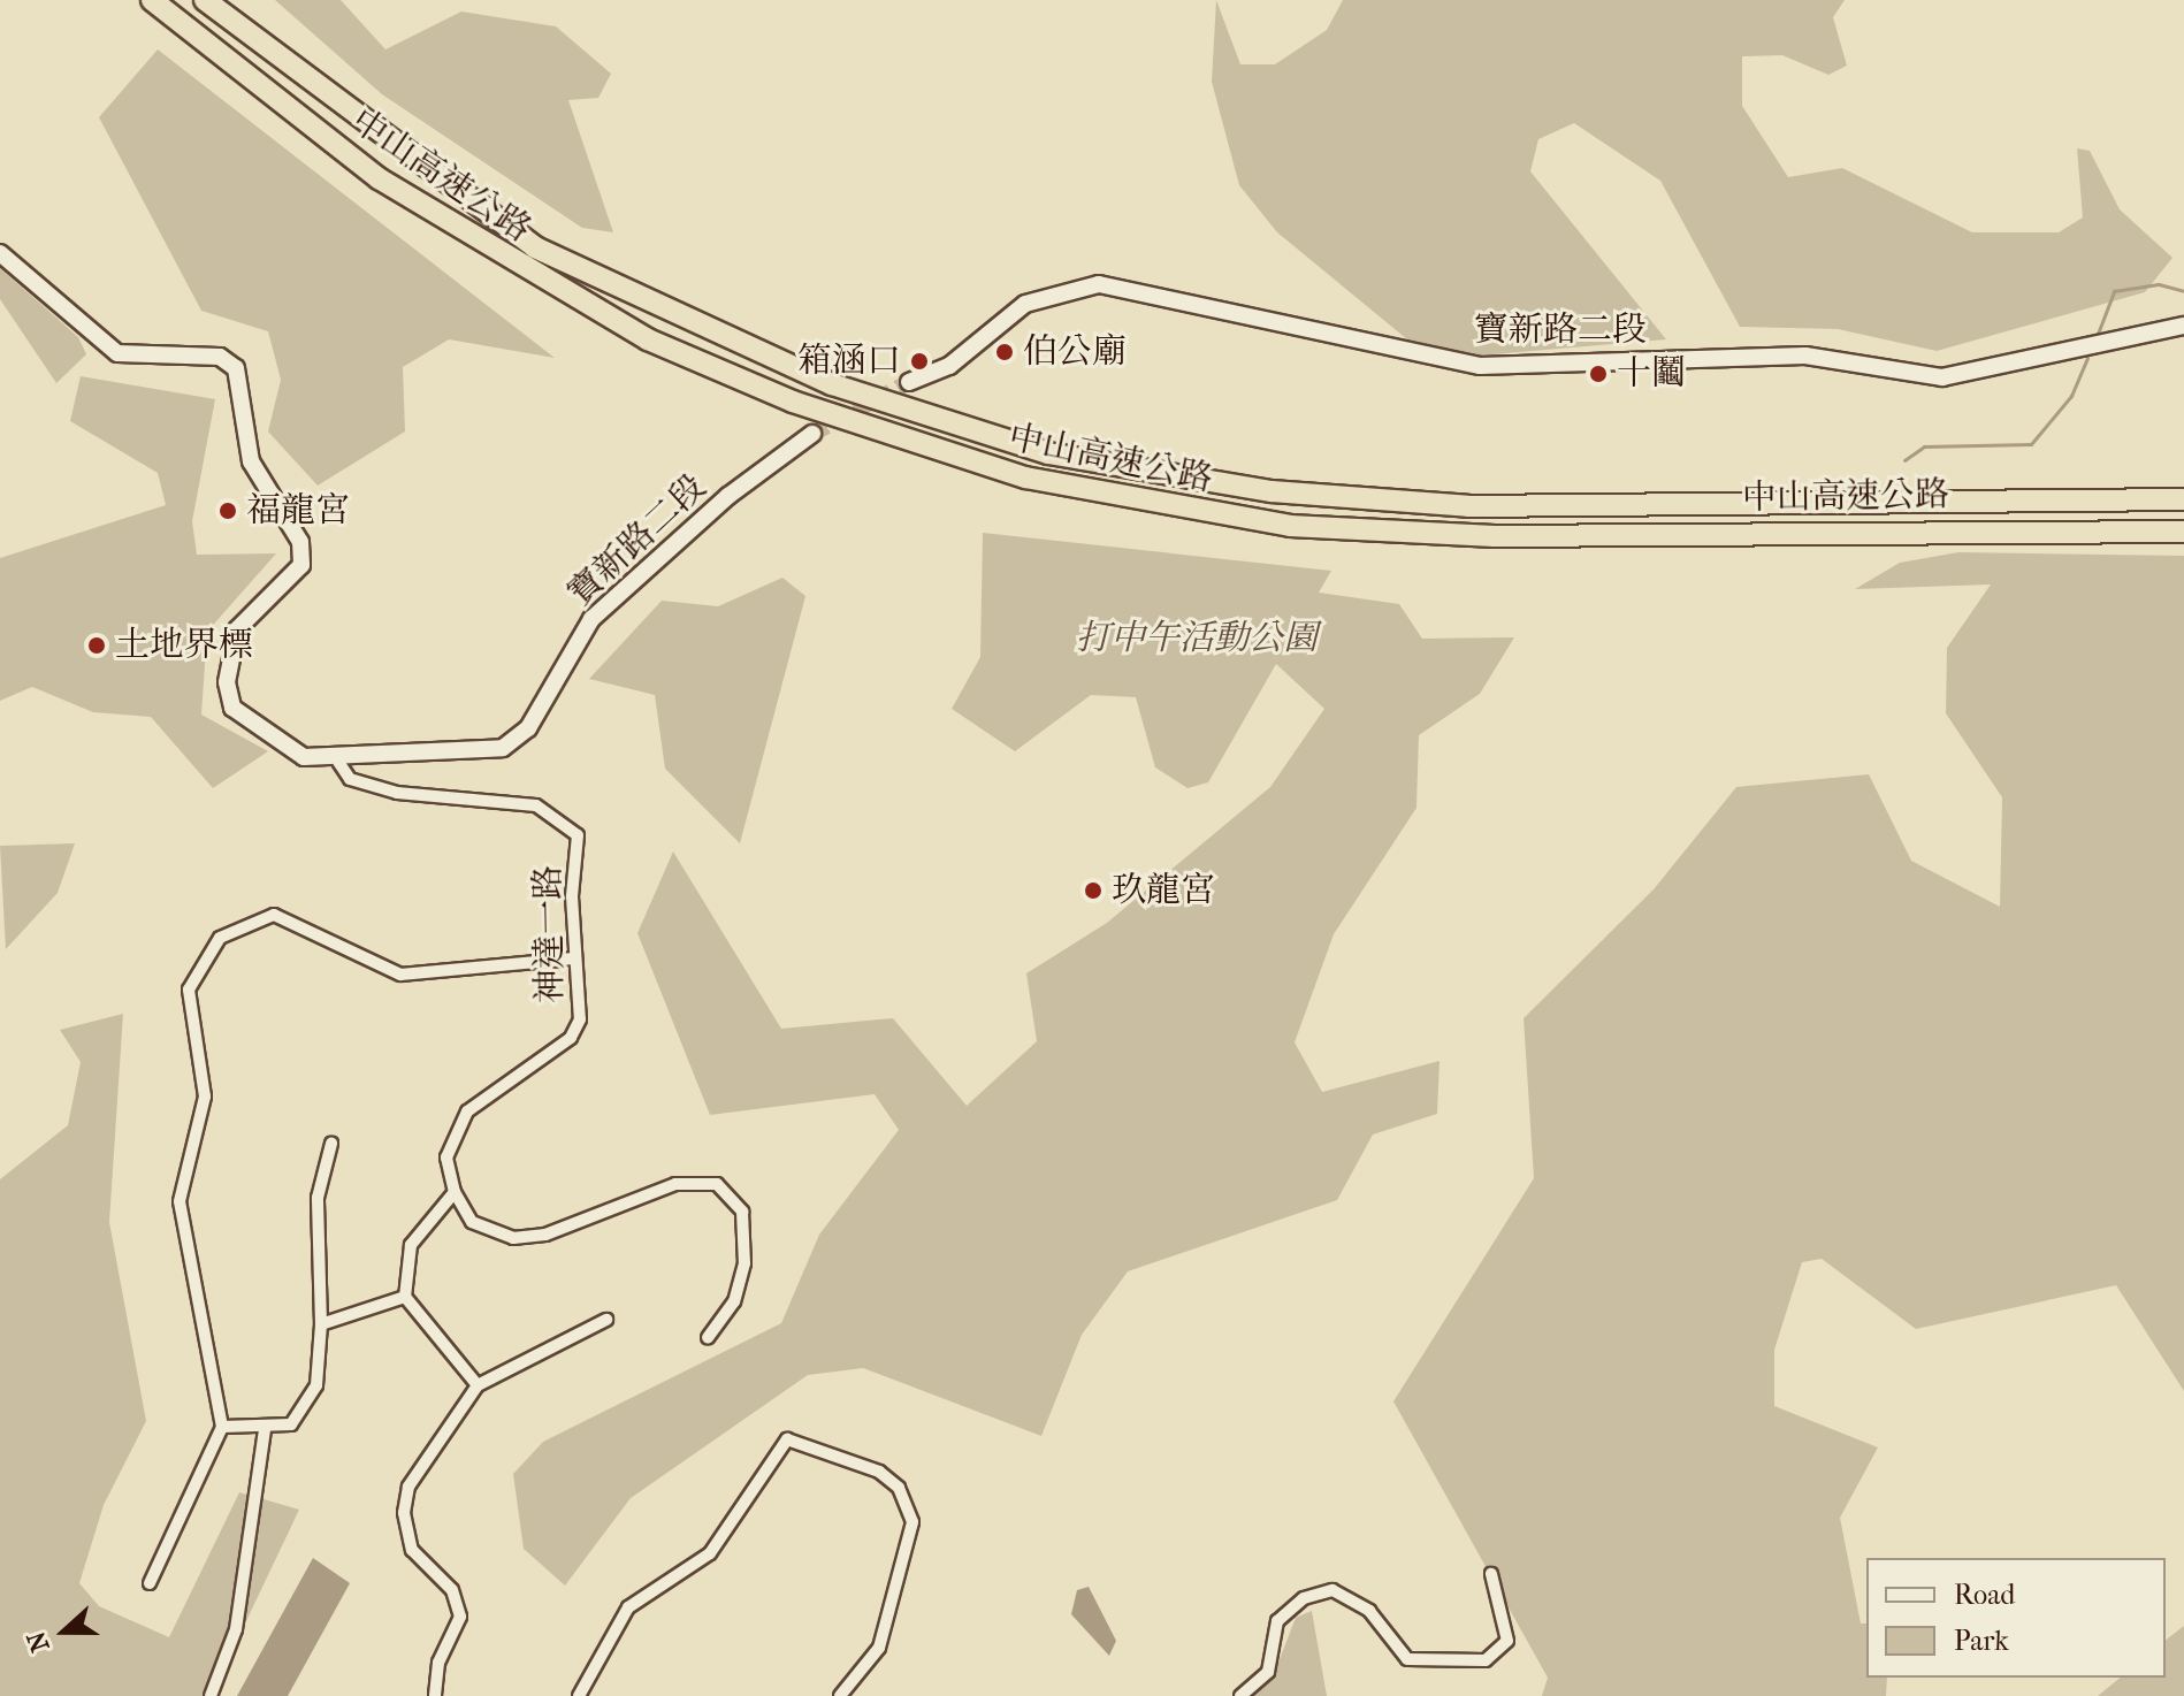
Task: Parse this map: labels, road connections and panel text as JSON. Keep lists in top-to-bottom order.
{
  "streets": {
    "highway": ["中山高速公路"],
    "street": ["寶新路二段", "神達一路"]
  },
  "crossings": [
    ["寶新路二段", "神達一路"]
  ],
  "parks": ["打中午活動公園"],
  "places": [
    "伯公廟",
    "箱涵口",
    "十鬮",
    "福龍宮",
    "土地界標",
    "玖龍宮"
  ],
  "legend": ["Road", "Park"],
  "north": "left"
}
